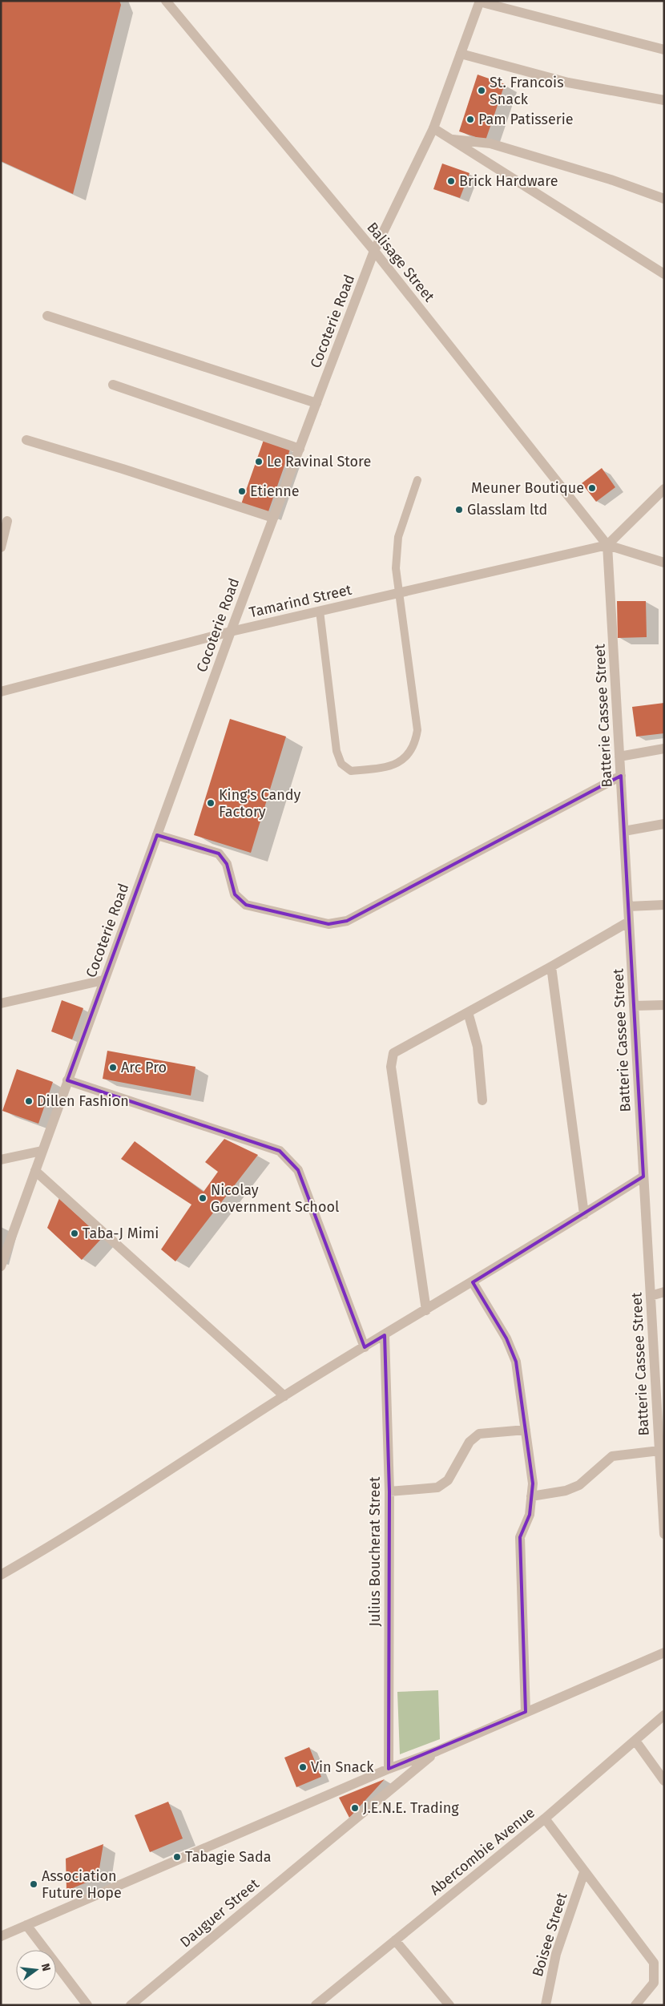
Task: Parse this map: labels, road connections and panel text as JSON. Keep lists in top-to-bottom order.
{
  "streets": {
    "street": [
      "Balisage Street",
      "Cocoterie Road",
      "Tamarind Street",
      "Batterie Cassee Street",
      "Julius Boucherat Street",
      "Abercombie Avenue",
      "Dauguer Street",
      "Boisee Street"
    ]
  },
  "crossings": [
    ["Balisage Street", "Cocoterie Road"],
    ["Balisage Street", "Tamarind Street"],
    ["Balisage Street", "Batterie Cassee Street"],
    ["Cocoterie Road", "Tamarind Street"],
    ["Tamarind Street", "Batterie Cassee Street"]
  ],
  "places": [
    "St. Francois Snack",
    "Pam Patisserie",
    "Brick Hardware",
    "Le Ravinal Store",
    "Meuner Boutique",
    "Etienne",
    "Glasslam ltd",
    "King's Candy Factory",
    "Arc Pro",
    "Dillen Fashion",
    "Nicolay Government School",
    "Taba-J Mimi",
    "Vin Snack",
    "J.E.N.E. Trading",
    "Tabagie Sada",
    "Association Future Hope"
  ],
  "north": "right"
}
